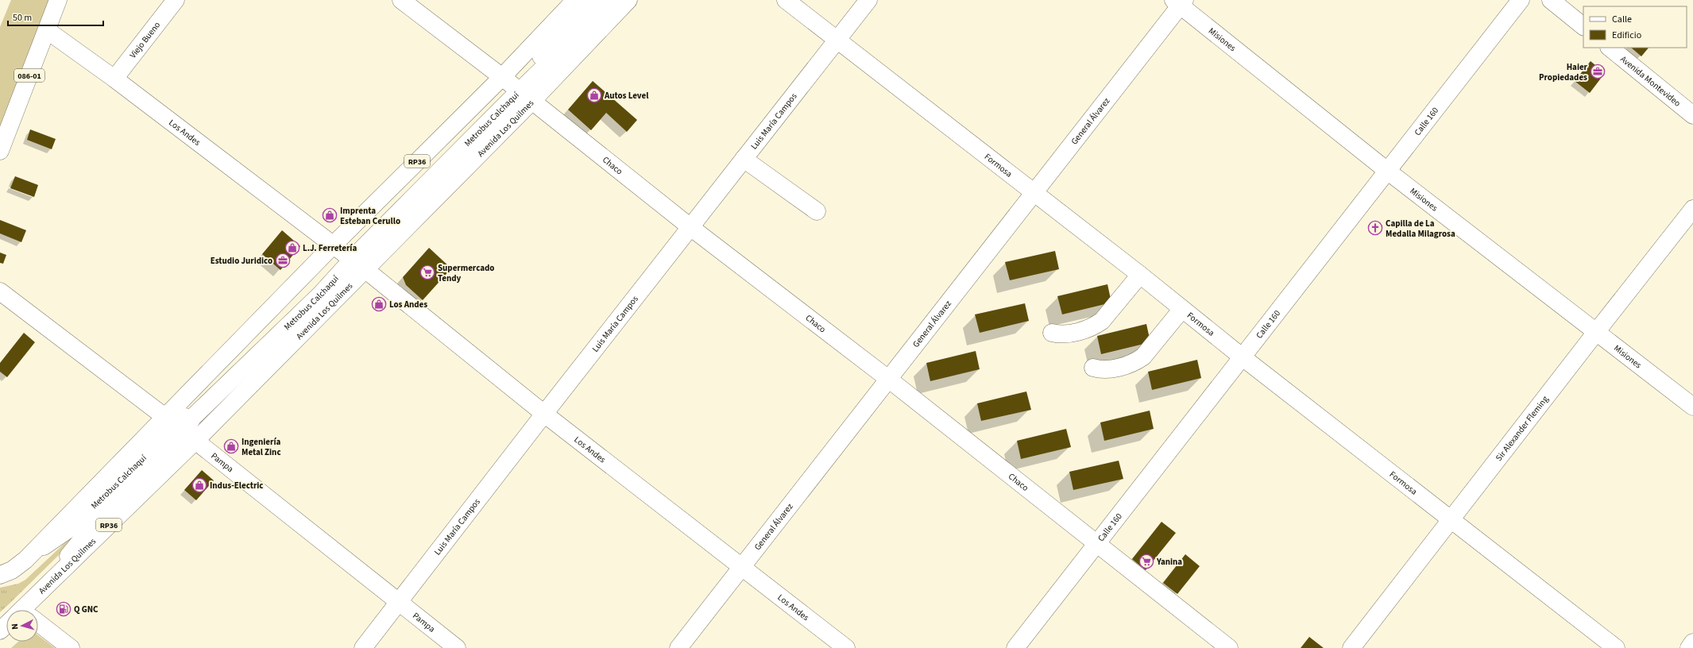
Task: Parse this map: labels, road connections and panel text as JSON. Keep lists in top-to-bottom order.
{
  "streets": {
    "street": [
      "Misiones",
      "Viejo Bueno",
      "086-01",
      "Avenida Montevideo",
      "Metrobus Calchaquí",
      "Luis María Campos",
      "Calle 160",
      "General Álvarez",
      "Avenida Los Quilmes",
      "Los Andes",
      "RP36",
      "Chaco",
      "Formosa",
      "Sir Alexander Fleming",
      "Pampa"
    ]
  },
  "crossings": [
    ["Misiones", "Calle 160"],
    ["Misiones", "General Álvarez"],
    ["Misiones", "Sir Alexander Fleming"],
    ["Viejo Bueno", "Los Andes"],
    ["086-01", "Los Andes"],
    ["Metrobus Calchaquí", "Avenida Los Quilmes"],
    ["Metrobus Calchaquí", "Chaco"],
    ["Luis María Campos", "Los Andes"],
    ["Luis María Campos", "Chaco"],
    ["Luis María Campos", "Formosa"],
    ["Luis María Campos", "Pampa"],
    ["Calle 160", "Chaco"],
    ["Calle 160", "Formosa"],
    ["General Álvarez", "Los Andes"],
    ["General Álvarez", "Chaco"],
    ["General Álvarez", "Formosa"],
    ["Avenida Los Quilmes", "Los Andes"],
    ["Avenida Los Quilmes", "Chaco"],
    ["Avenida Los Quilmes", "Pampa"],
    ["Formosa", "Sir Alexander Fleming"]
  ],
  "places": {
    "office": ["Haier Propiedades", "Estudio Juridico"],
    "shop": [
      "Autos Level",
      "Imprenta Esteban Cerullo",
      "L.J. Ferretería",
      "Los Andes",
      "Ingeniería Metal Zinc",
      "Indus-Electric"
    ],
    "church": ["Capilla de La Medalla Milagrosa"],
    "supermarket": ["Supermercado Tendy", "Yanina"],
    "fuel station": ["Q GNC"]
  },
  "legend": ["Calle", "Edificio"],
  "scale_bar": "50 m",
  "north": "left"
}
